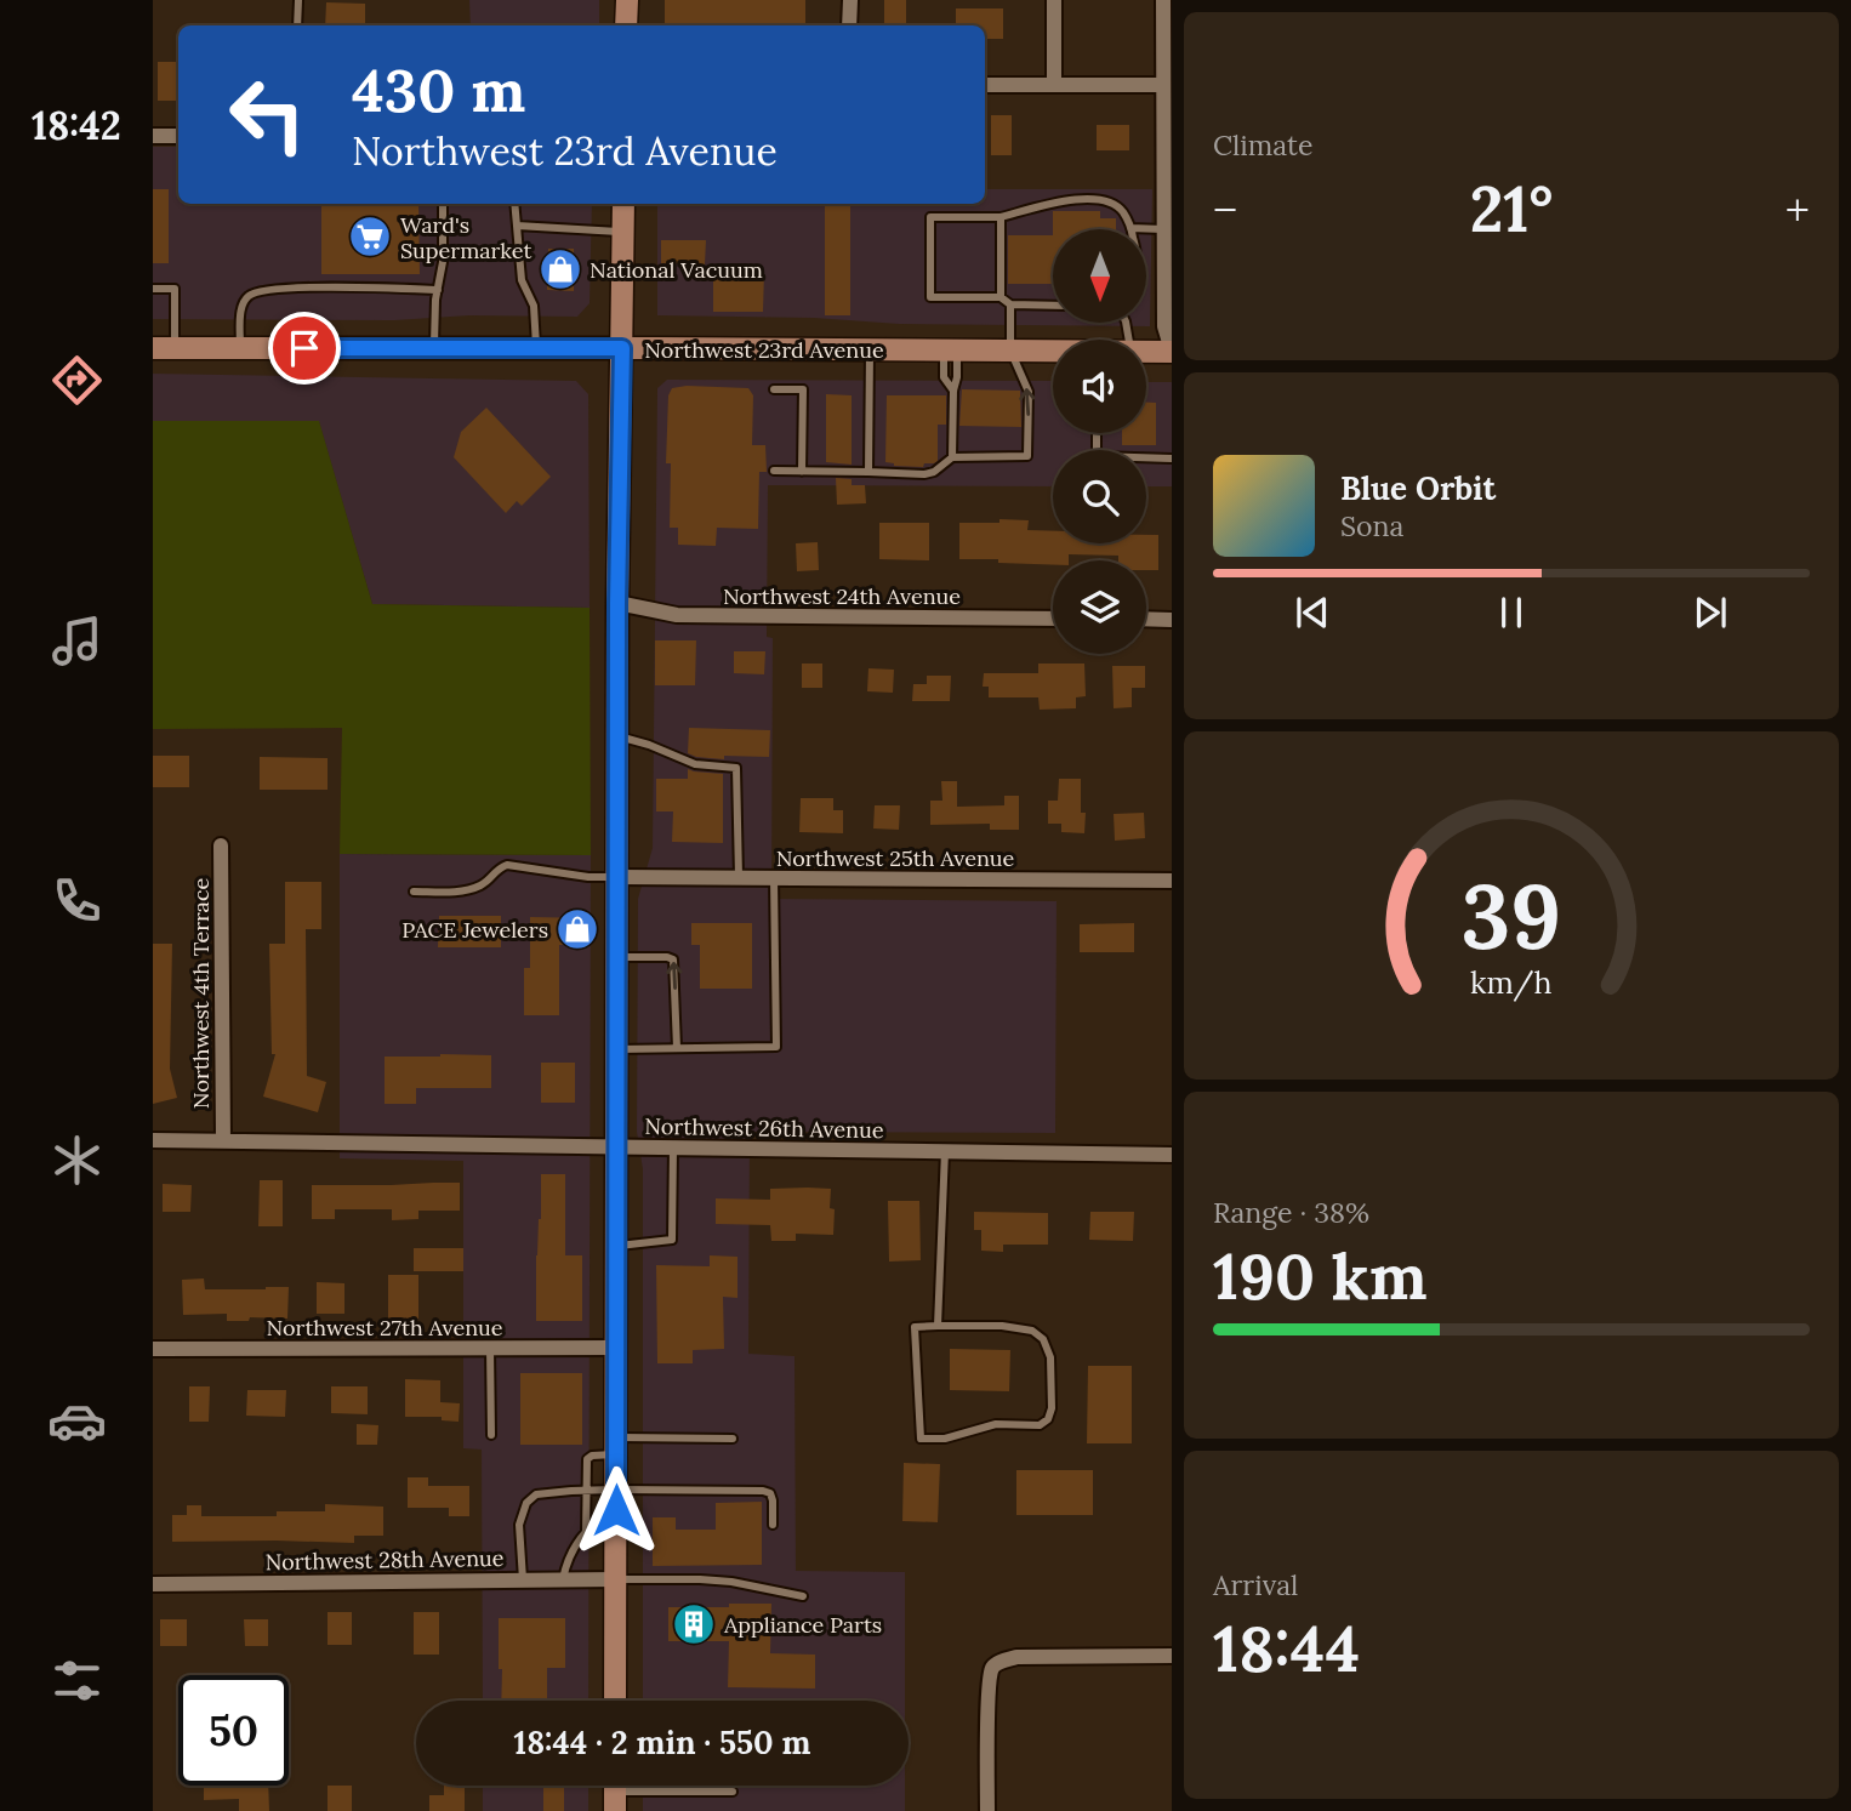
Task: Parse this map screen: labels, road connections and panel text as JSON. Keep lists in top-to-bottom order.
{
  "streets": {
    "main road": ["Northwest 23rd Avenue"],
    "street": [
      "Northwest 24th Avenue",
      "Northwest 25th Avenue",
      "Northwest 4th Terrace",
      "Northwest 26th Avenue",
      "Northwest 27th Avenue",
      "Northwest 28th Avenue"
    ]
  },
  "crossings": [
    ["Northwest 4th Terrace", "Northwest 26th Avenue"]
  ],
  "places": {
    "supermarket": ["Ward's Supermarket"],
    "shop": ["National Vacuum", "PACE Jewelers"],
    "building": ["Appliance Parts"]
  },
  "north": "bottom",
  "page": {
    "tabs": "18:42",
    "tile": [
      "Climate",
      ["Range · 38%", "190 km"],
      ["Arrival", "18:44"]
    ],
    "turn": ["430 m", "Northwest 23rd Avenue"],
    "heat": ["−", "21°", "+"],
    "song": ["Blue Orbit", "Sona"],
    "limit": "50",
    "trip": "18:44 · 2 min · 550 m",
    "gauge": ["39", "km/h"]
  }
}
